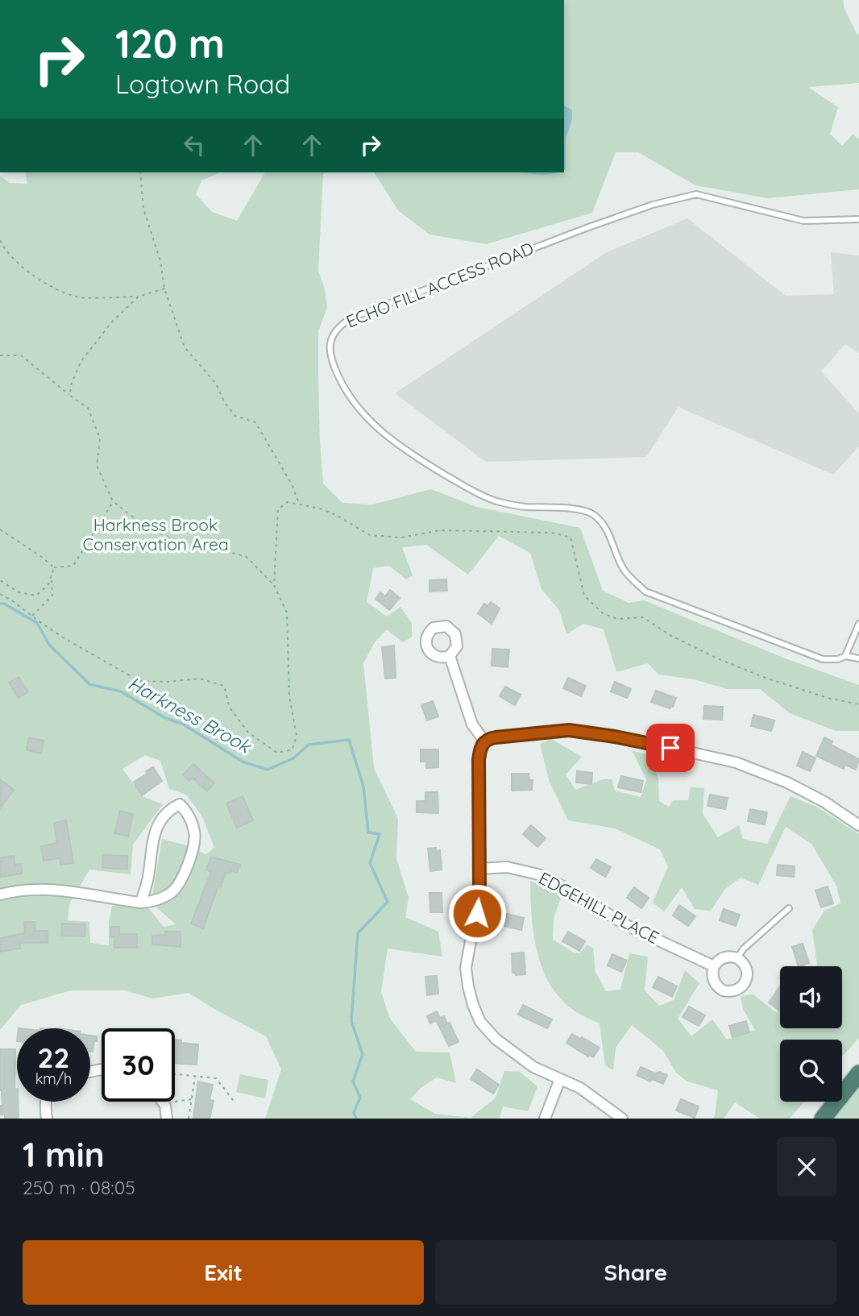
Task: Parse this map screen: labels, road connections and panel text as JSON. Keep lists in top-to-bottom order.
{
  "streets": {
    "street": ["EDGEHILL PLACE"],
    "lane": ["ECHO FILL ACCESS ROAD"]
  },
  "water": ["Harkness Brook"],
  "parks": ["Harkness Brook Conservation Area"],
  "page": {
    "turn": ["120 m", "Logtown Road"],
    "speed": "22 km/h",
    "limit": "30",
    "heading": ["1 min", "250 m · 08:05"],
    "buttons": ["Exit", "Share"]
  }
}
